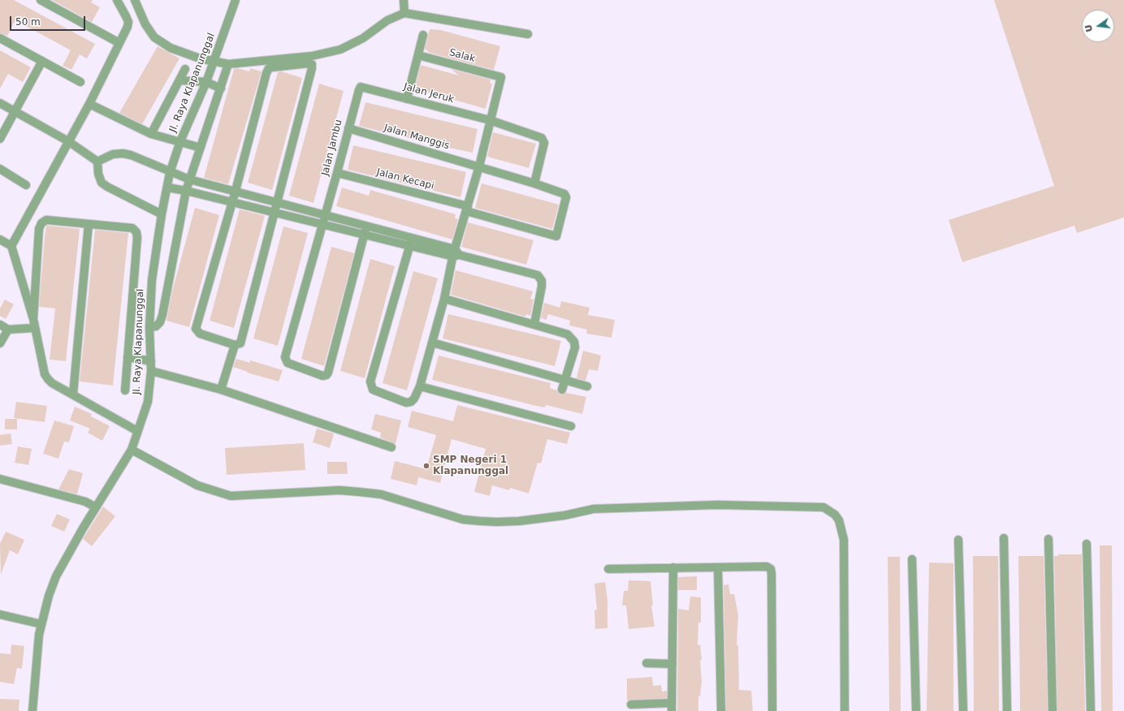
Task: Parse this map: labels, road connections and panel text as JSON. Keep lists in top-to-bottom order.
{
  "streets": {
    "street": [
      "Salak",
      "Jl. Raya Klapanunggal",
      "Jalan Jeruk",
      "Jalan Manggis",
      "Jalan Jambu",
      "Jalan Kecapi"
    ]
  },
  "crossings": [
    ["Salak", "Jalan Jeruk"],
    ["Jalan Jeruk", "Jalan Manggis"],
    ["Jalan Jeruk", "Jalan Jambu"],
    ["Jalan Jeruk", "Jalan Kecapi"],
    ["Jalan Manggis", "Jalan Jambu"],
    ["Jalan Manggis", "Jalan Kecapi"],
    ["Jalan Jambu", "Jalan Kecapi"]
  ],
  "places": ["SMP Negeri 1 Klapanunggal"],
  "scale_bar": "50 m",
  "north": "left"
}
